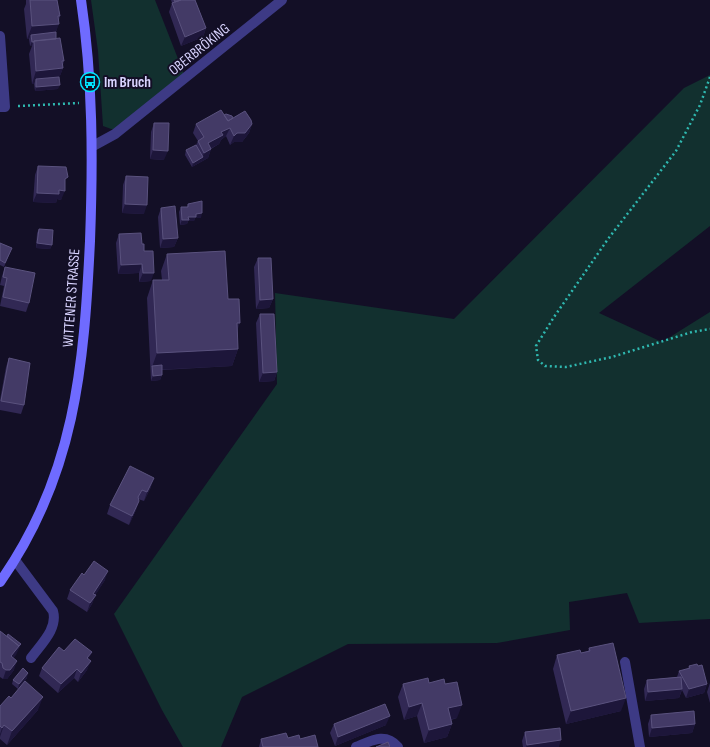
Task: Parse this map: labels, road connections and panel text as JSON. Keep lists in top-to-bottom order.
{
  "streets": {
    "main road": ["WITTENER STRASSE"],
    "street": ["OBERBRÖKING"]
  },
  "crossings": [
    ["OBERBRÖKING", "WITTENER STRASSE"]
  ],
  "places": {
    "bus stop": ["Im Bruch"]
  }
}
